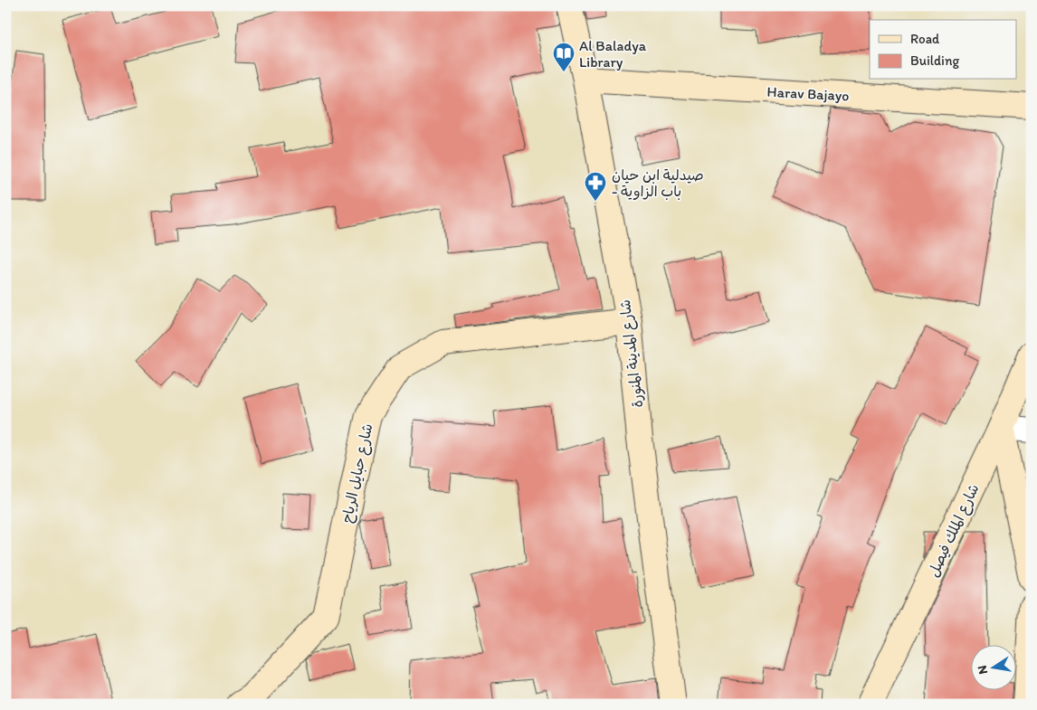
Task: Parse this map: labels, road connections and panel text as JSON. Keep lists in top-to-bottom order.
{
  "streets": {
    "street": [
      "Harav Bajayo",
      "شارع المدينة المنورة",
      "شارع حبايل الرياح",
      "شارع الملك فيصل"
    ]
  },
  "crossings": [
    ["Harav Bajayo", "شارع المدينة المنورة"],
    ["شارع المدينة المنورة", "شارع حبايل الرياح"]
  ],
  "places": {
    "library": ["Al Baladya Library"],
    "pharmacy": ["صيدلية ابن حيان - باب الزاوية"]
  },
  "legend": ["Road", "Building"],
  "north": "left"
}
